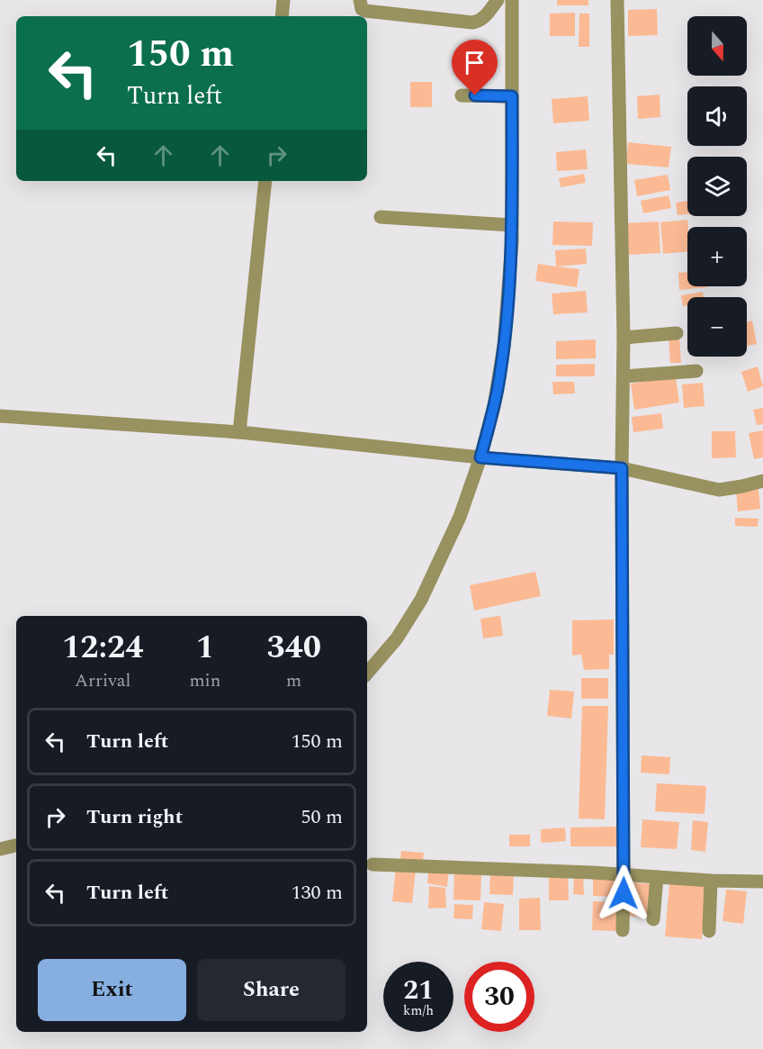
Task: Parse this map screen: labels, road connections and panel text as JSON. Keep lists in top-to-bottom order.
{
  "north": "bottom",
  "page": {
    "map_buttons": ["+", "−"],
    "turn": ["150 m", "Turn left"],
    "eta": [
      "12:24",
      "Arrival",
      "1",
      "min",
      "340",
      "m"
    ],
    "list": [
      {
        "name": "Turn left",
        "value": "150 m"
      },
      {
        "name": "Turn right",
        "value": "50 m"
      },
      {
        "name": "Turn left",
        "value": "130 m"
      }
    ],
    "buttons": ["Exit", "Share"],
    "speed": "21 km/h",
    "limit": "30"
  }
}
